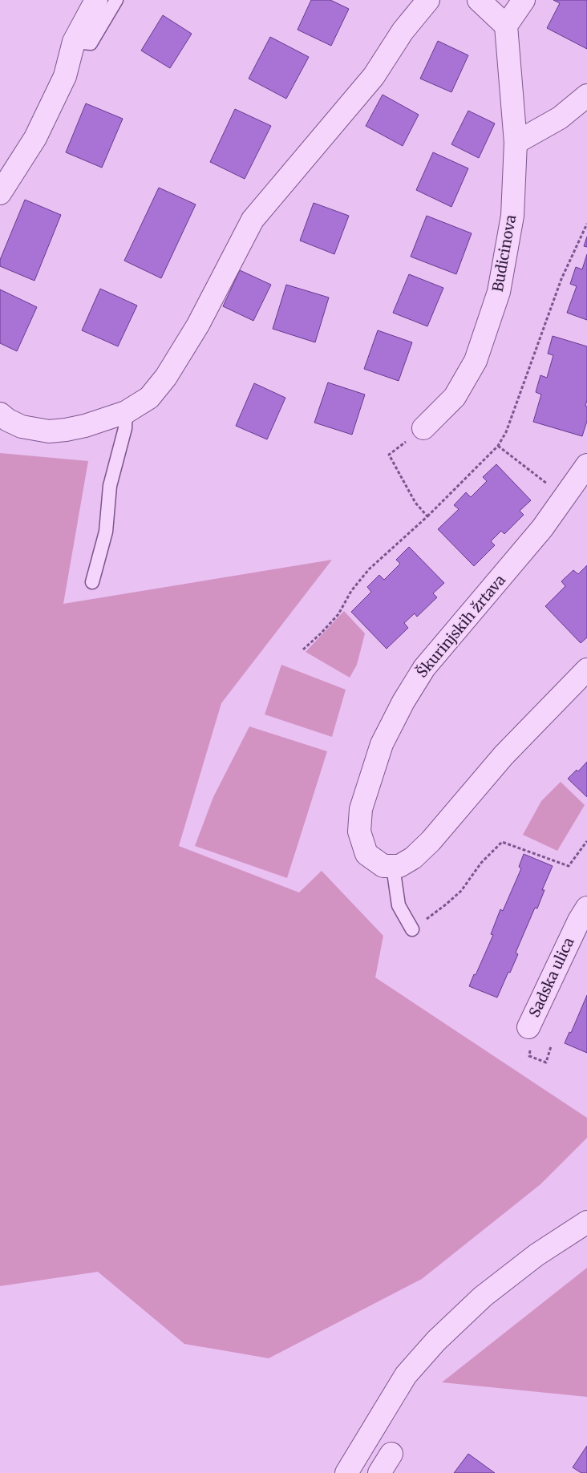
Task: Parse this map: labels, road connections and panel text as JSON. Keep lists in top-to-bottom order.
{
  "streets": {
    "street": ["Budicinova", "Škurinjskih žrtava", "Sadska ulica"]
  }
}
